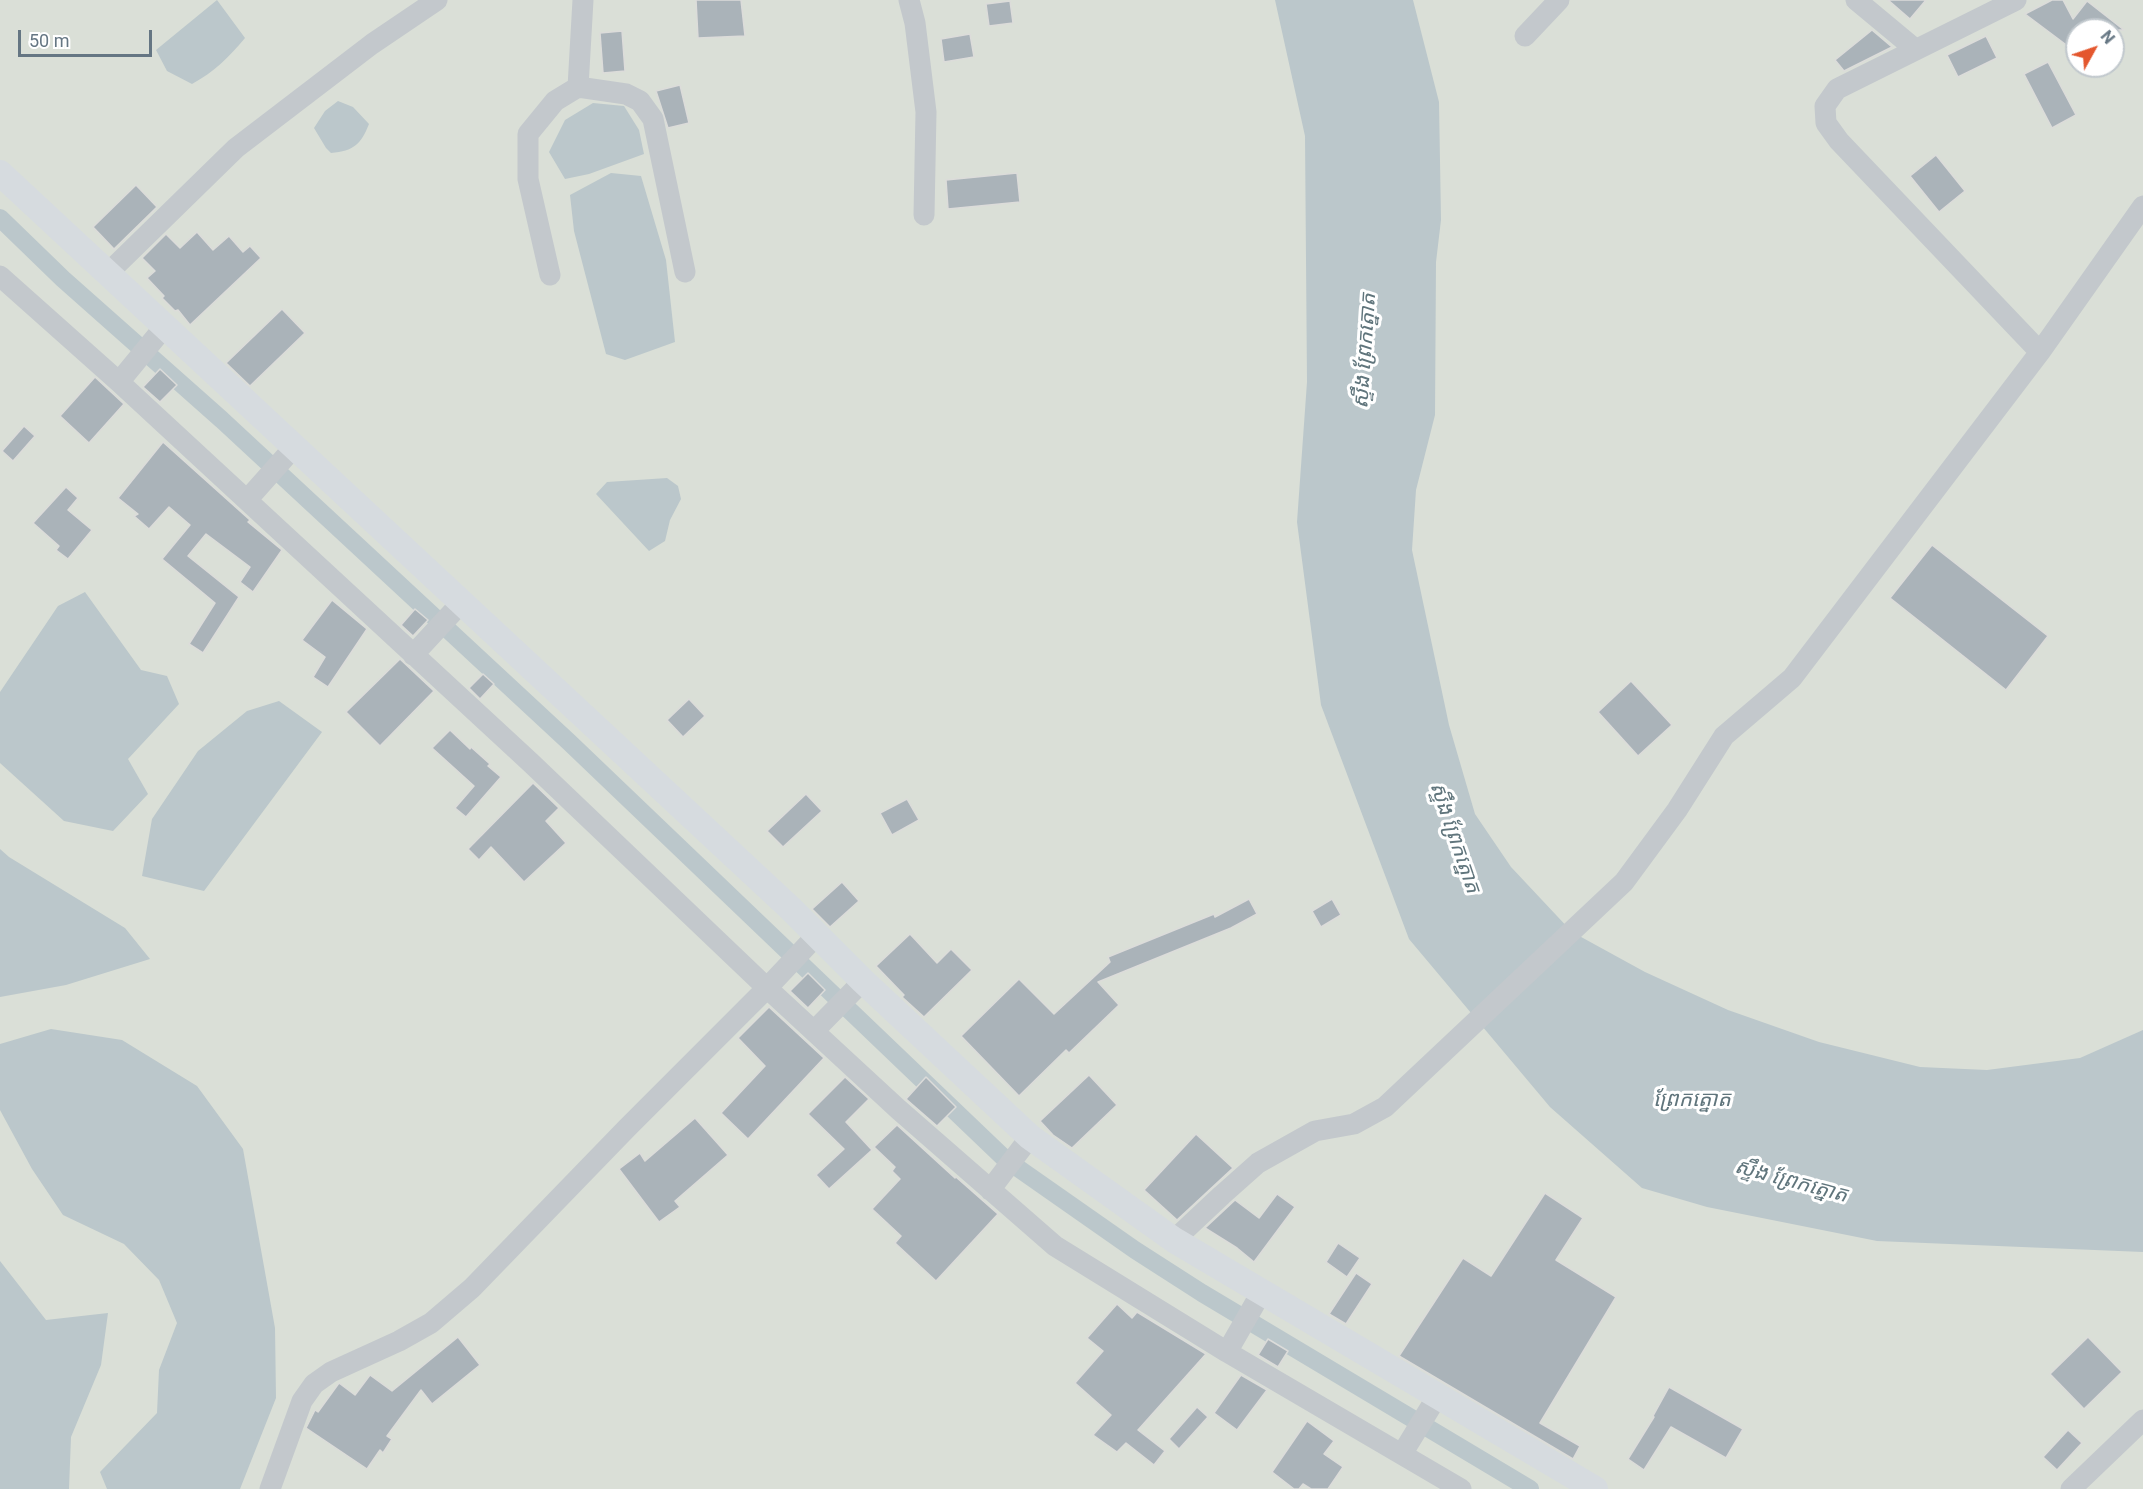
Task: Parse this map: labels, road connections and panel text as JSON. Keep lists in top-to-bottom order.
{
  "water": ["ស្ទឹង ព្រែកត្នោត", "ព្រែកត្នោត"],
  "scale_bar": "50 m",
  "north": "top right"
}
